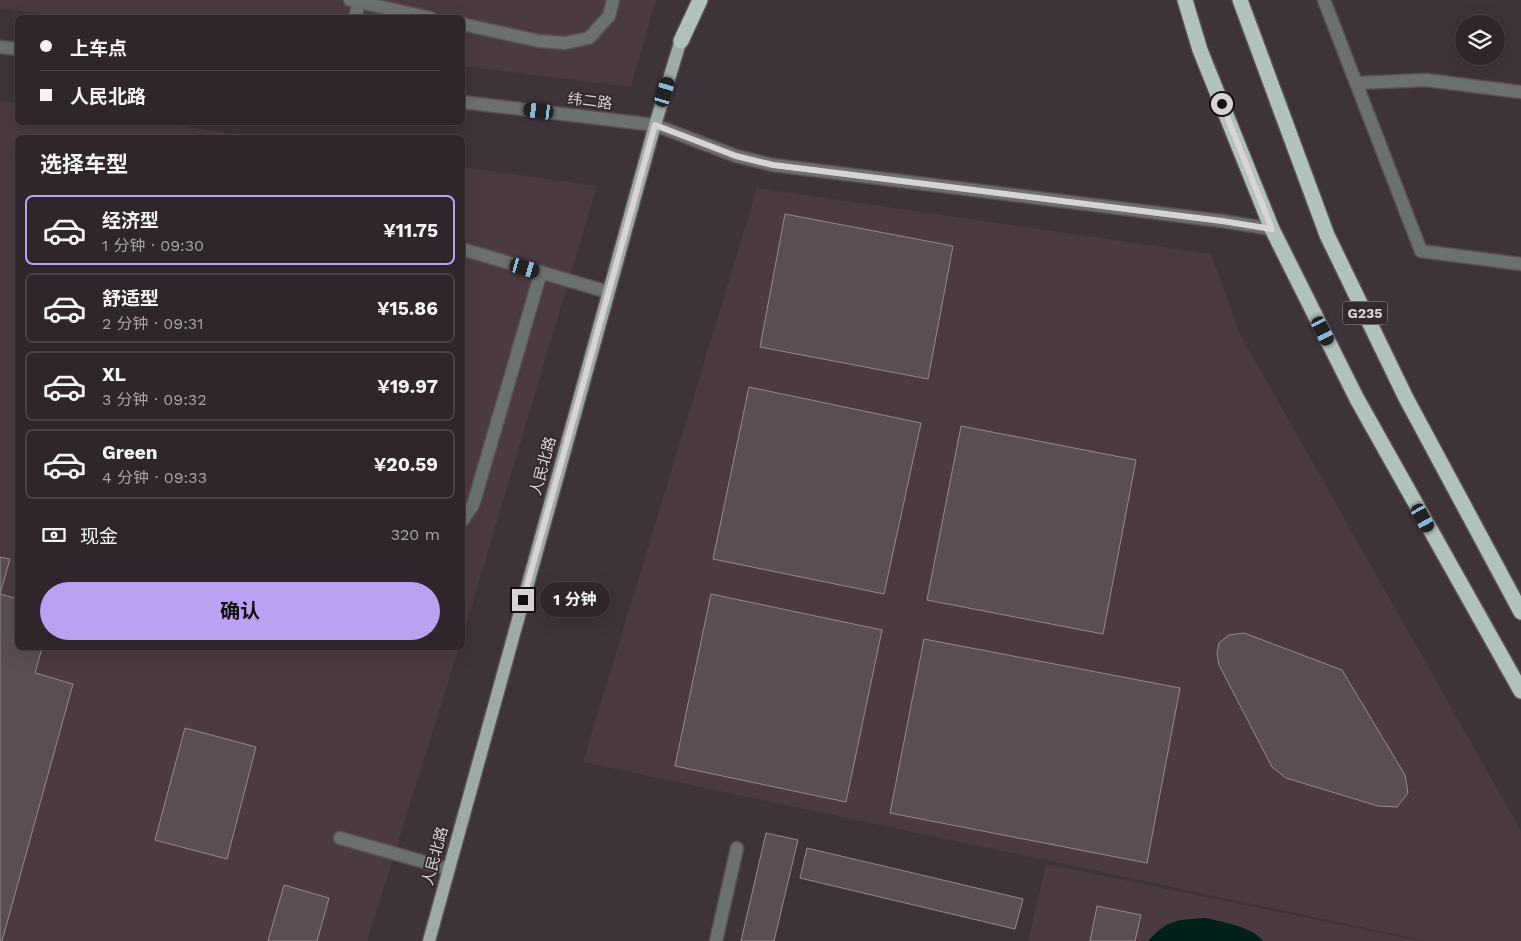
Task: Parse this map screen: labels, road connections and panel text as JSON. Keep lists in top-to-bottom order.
{
  "streets": {
    "highway": ["G235"],
    "main road": ["人民北路"],
    "street": ["纬二路"]
  },
  "crossings": [
    ["纬二路", "G235"],
    ["纬二路", "人民北路"]
  ],
  "page": {
    "banner": ["上车点", "人民北路"],
    "heading": "选择车型",
    "list": [
      {
        "name": "经济型",
        "note": "1 分钟 · 09:30",
        "value": "¥11.75"
      },
      {
        "name": "舒适型",
        "note": "2 分钟 · 09:31",
        "value": "¥15.86"
      },
      {
        "name": "XL",
        "note": "3 分钟 · 09:32",
        "value": "¥19.97"
      },
      {
        "name": "Green",
        "note": "4 分钟 · 09:33",
        "value": "¥20.59"
      }
    ],
    "pay": ["现金", "320 m"],
    "buttons": "确认",
    "bubble": "1 分钟"
  }
}
